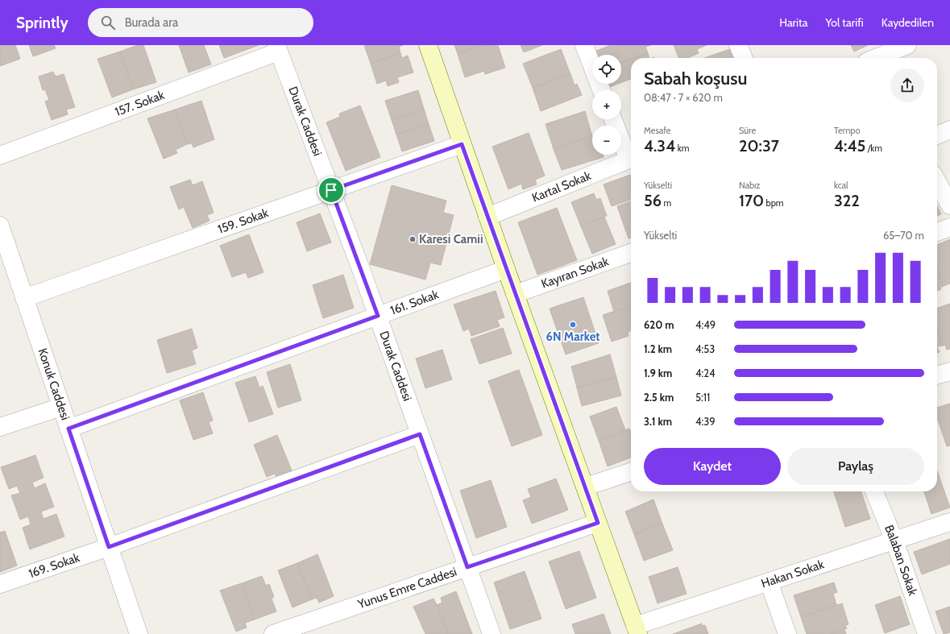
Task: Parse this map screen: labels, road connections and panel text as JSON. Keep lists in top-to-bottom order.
{
  "streets": {
    "street": [
      "157. Sokak",
      "Durak Caddesi",
      "Kartal Sokak",
      "159. Sokak",
      "Kayıran Sokak",
      "161. Sokak",
      "Konuk Caddesi",
      "Balaban Sokak",
      "169. Sokak",
      "Hakan Sokak",
      "Yunus Emre Caddesi"
    ]
  },
  "crossings": [
    ["157. Sokak", "Durak Caddesi"],
    ["Durak Caddesi", "159. Sokak"],
    ["Durak Caddesi", "161. Sokak"],
    ["Durak Caddesi", "169. Sokak"],
    ["Durak Caddesi", "Yunus Emre Caddesi"],
    ["159. Sokak", "Konuk Caddesi"],
    ["161. Sokak", "Konuk Caddesi"],
    ["Konuk Caddesi", "169. Sokak"],
    ["Balaban Sokak", "Hakan Sokak"]
  ],
  "places": ["Karesi Camii", "6N Market"],
  "page": {
    "header": "Sprintly",
    "search": "Burada ara",
    "nav": ["Harita", "Yol tarifi", "Kaydedilen"],
    "map_buttons": ["+", "−"],
    "heading": ["Sabah koşusu", "08:47 · 7 × 620 m"],
    "stats": [
      ["Mesafe", "4.34 km"],
      ["Süre", "20:37"],
      ["Tempo", "4:45 /km"],
      ["Yükselti", "56 m"],
      ["Nabız", "170 bpm"],
      ["kcal", "322"]
    ],
    "chart": ["Yükselti", "65–70 m"],
    "list": [
      {
        "name": "620 m",
        "note": "4:49"
      },
      {
        "name": "1.2 km",
        "note": "4:53"
      },
      {
        "name": "1.9 km",
        "note": "4:24"
      },
      {
        "name": "2.5 km",
        "note": "5:11"
      },
      {
        "name": "3.1 km",
        "note": "4:39"
      }
    ],
    "buttons": ["Kaydet", "Paylaş"]
  }
}
